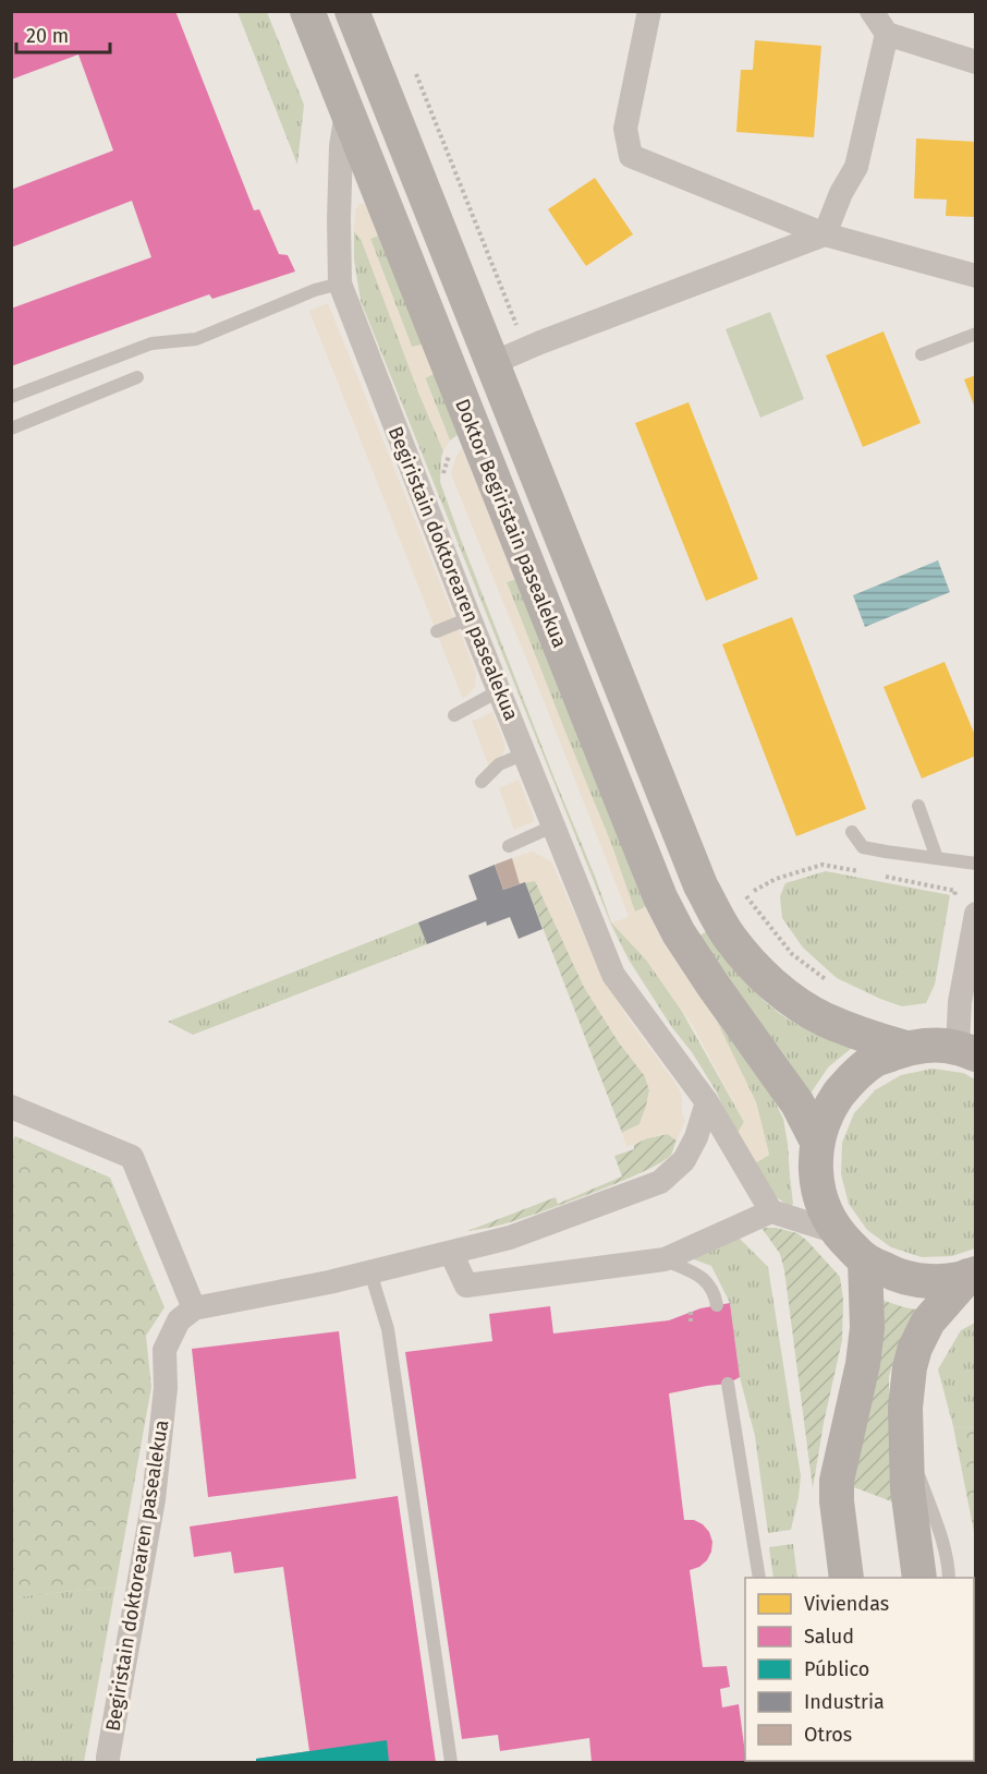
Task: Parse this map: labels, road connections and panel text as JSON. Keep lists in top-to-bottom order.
{
  "streets": {
    "main road": ["Doktor Begiristain pasealekua"],
    "street": ["Begiristain doktorearen pasealekua"]
  },
  "crossings": [
    ["Doktor Begiristain pasealekua", "Begiristain doktorearen pasealekua"]
  ],
  "legend": [
    "Viviendas",
    "Salud",
    "Público",
    "Industria",
    "Otros"
  ],
  "scale_bar": "20 m"
}
